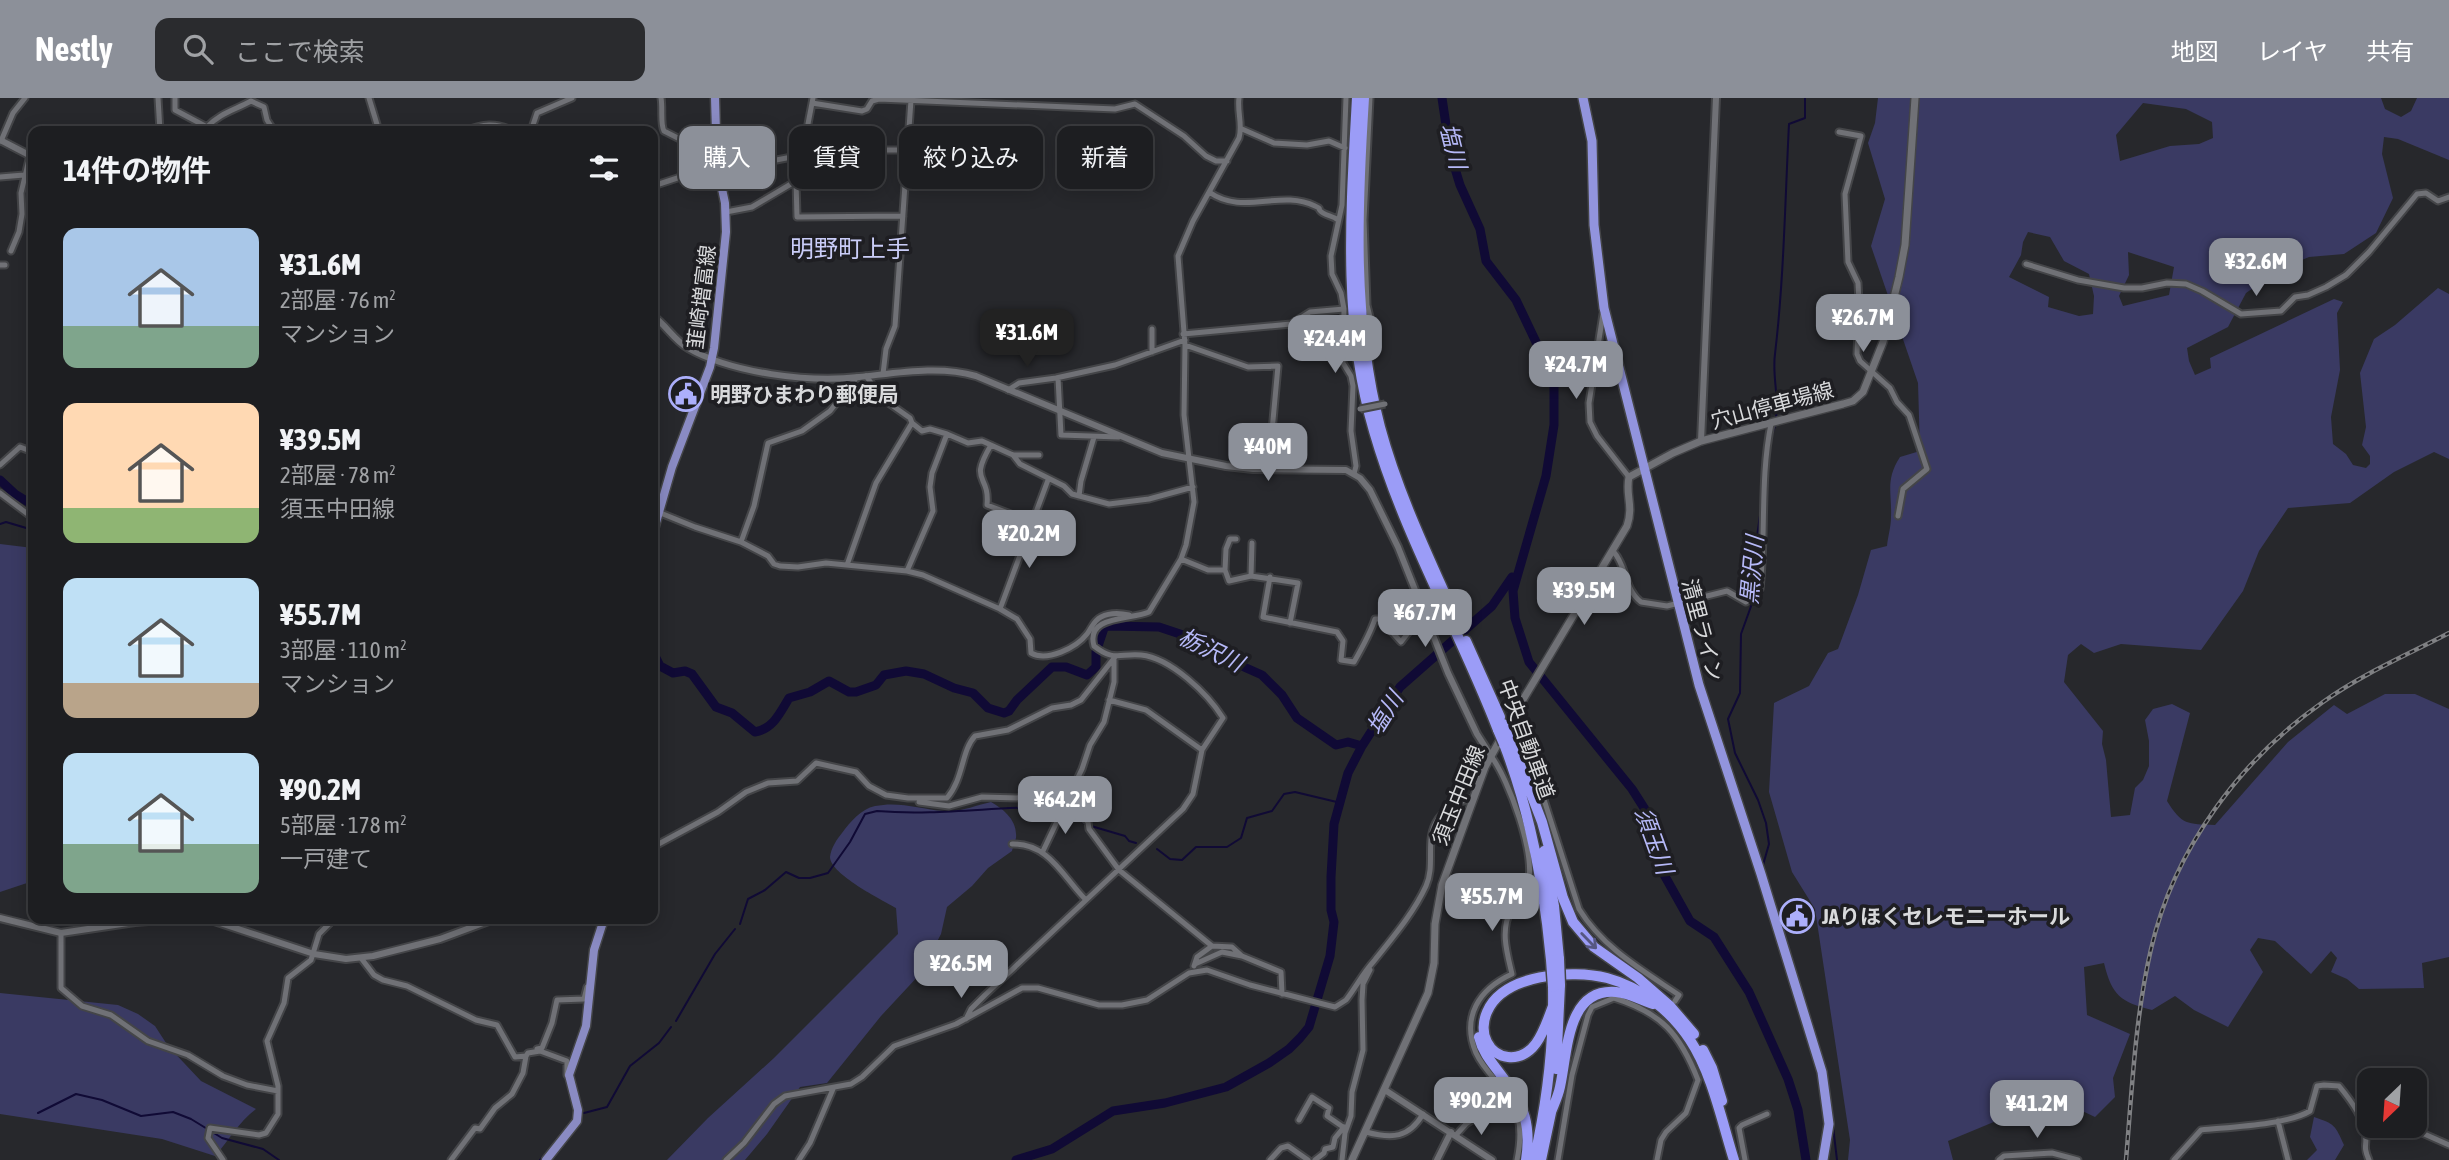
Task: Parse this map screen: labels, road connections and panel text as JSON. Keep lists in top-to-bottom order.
{
  "streets": {
    "highway": ["清里ライン", "中央自動車道"],
    "main road": ["韮崎増富線", "穴山停車場線", "須玉中田線"]
  },
  "crossings": [
    ["穴山停車場線", "清里ライン"],
    ["中央自動車道", "須玉中田線"]
  ],
  "districts": ["明野町上手"],
  "water": [
    "塩川",
    "黒沢川",
    "栃沢川",
    "須玉川"
  ],
  "places": {
    "public building": ["明野ひまわり郵便局", "JAりほくセレモニーホール"]
  },
  "north": "bottom left",
  "page": {
    "header": "Nestly",
    "search": "ここで検索",
    "nav": ["地図", "レイヤ", "共有"],
    "chip": [
      "購入",
      "賃貸",
      "絞り込み",
      "新着"
    ],
    "heading": "14件の物件",
    "list": [
      {
        "name": "¥31.6M",
        "note": "2部屋 · 76 m² · マンション"
      },
      {
        "name": "¥39.5M",
        "note": "2部屋 · 78 m² · 須玉中田線"
      },
      {
        "name": "¥55.7M",
        "note": "3部屋 · 110 m² · マンション"
      },
      {
        "name": "¥90.2M",
        "note": "5部屋 · 178 m² · 一戸建て"
      }
    ],
    "price": [
      "¥32.6M",
      "¥26.7M",
      "¥31.6M",
      "¥24.4M",
      "¥24.7M",
      "¥40M",
      "¥20.2M",
      "¥39.5M",
      "¥67.7M",
      "¥64.2M",
      "¥55.7M",
      "¥26.5M",
      "¥90.2M",
      "¥41.2M"
    ]
  }
}
